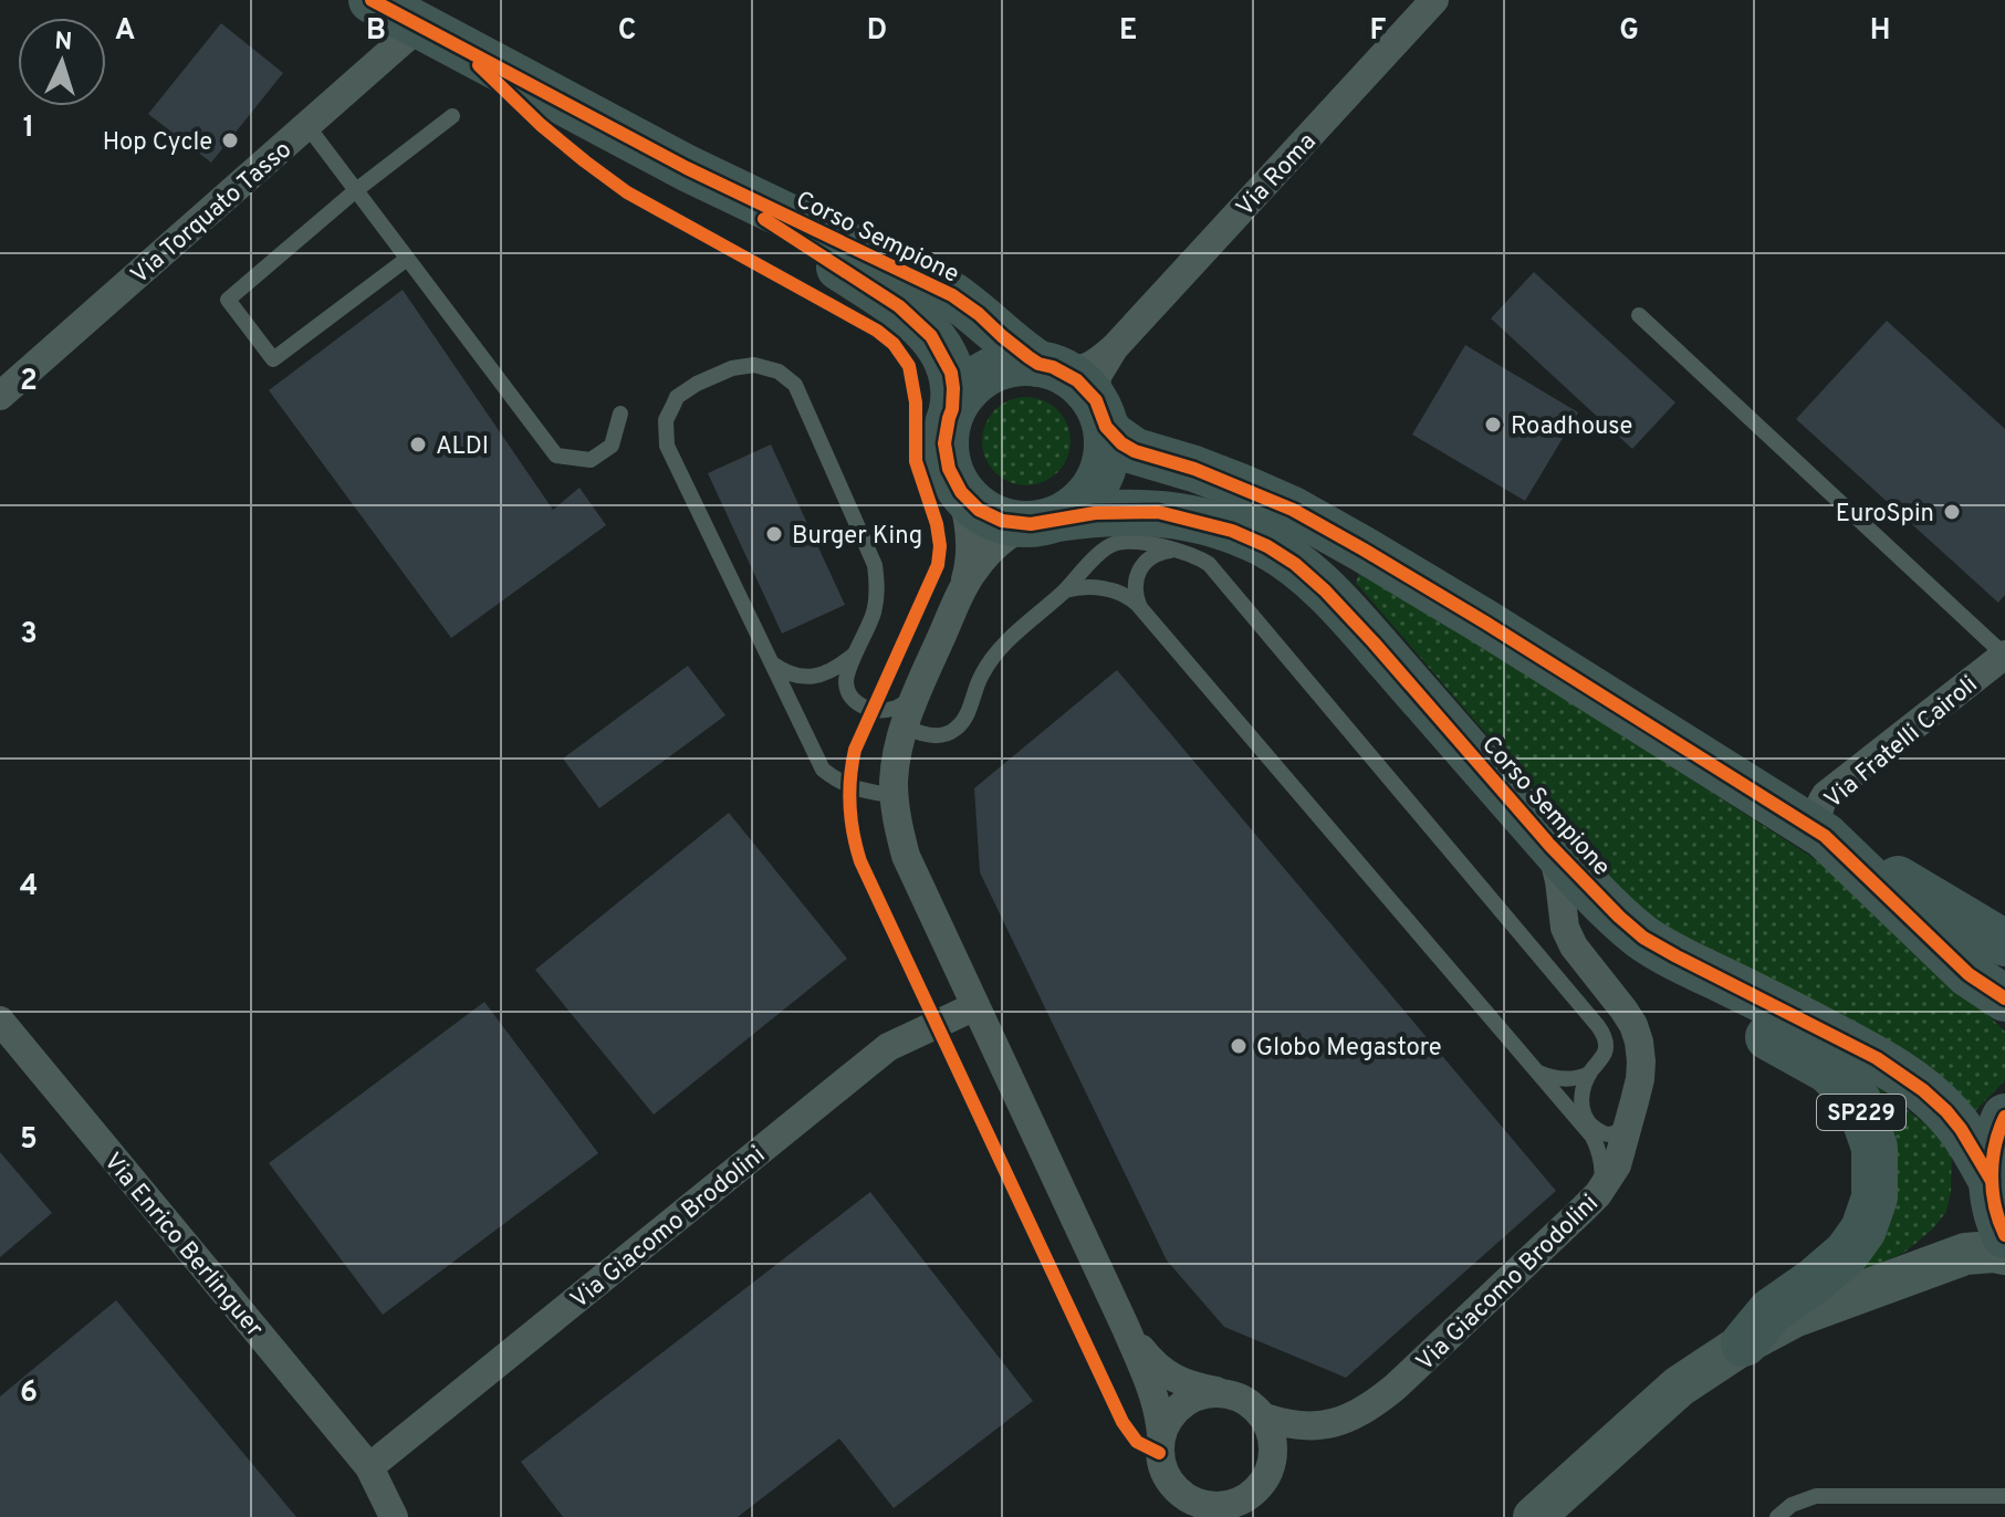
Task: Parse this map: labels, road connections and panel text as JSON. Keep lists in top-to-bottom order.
{
  "streets": {
    "main road": ["Corso Sempione", "SP229"],
    "street": [
      "Via Roma",
      "Via Torquato Tasso",
      "Via Fratelli Cairoli",
      "Via Giacomo Brodolini",
      "Via Enrico Berlinguer"
    ]
  },
  "crossings": [
    ["Via Torquato Tasso", "Corso Sempione"],
    ["Corso Sempione", "SP229"],
    ["Corso Sempione", "Via Giacomo Brodolini"],
    ["Via Giacomo Brodolini", "Via Enrico Berlinguer"]
  ],
  "places": [
    "Hop Cycle",
    "Roadhouse",
    "ALDI",
    "EuroSpin",
    "Burger King",
    "Globo Megastore"
  ],
  "north": "top",
  "grid": {
    "columns": [
      "A",
      "B",
      "C",
      "D",
      "E",
      "F",
      "G",
      "H"
    ],
    "rows": [
      "1",
      "2",
      "3",
      "4",
      "5",
      "6"
    ]
  }
}
